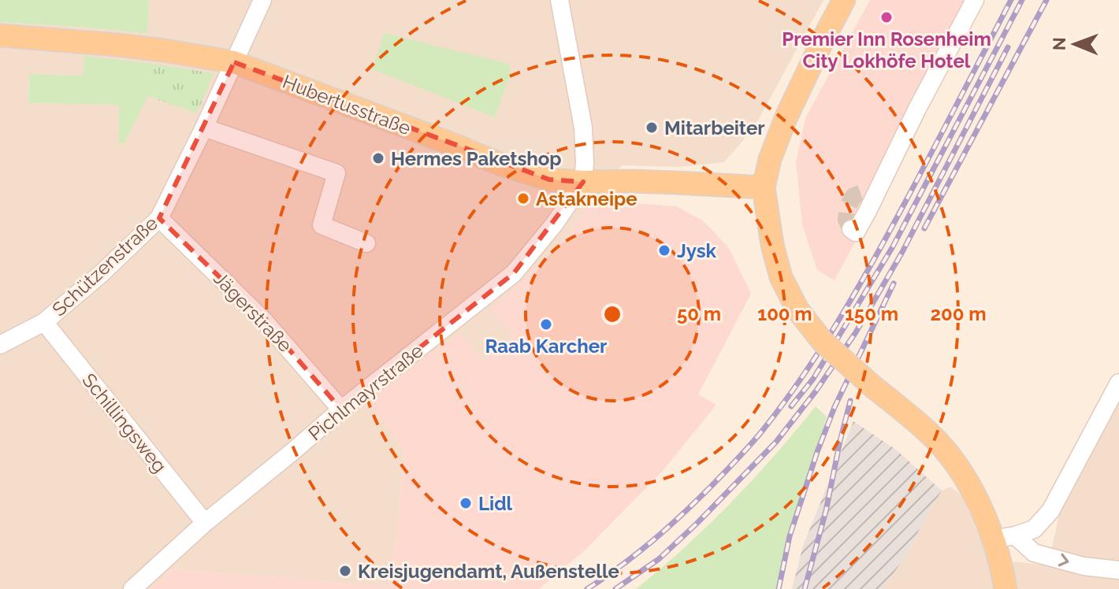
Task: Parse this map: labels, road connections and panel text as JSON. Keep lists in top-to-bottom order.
{
  "streets": {
    "main road": ["Hubertusstraße"],
    "street": [
      "Schützenstraße",
      "Jägerstraße",
      "Pichlmayrstraße",
      "Schillingsweg"
    ]
  },
  "crossings": [
    ["Hubertusstraße", "Schützenstraße"],
    ["Hubertusstraße", "Pichlmayrstraße"],
    ["Schützenstraße", "Jägerstraße"],
    ["Schützenstraße", "Schillingsweg"],
    ["Jägerstraße", "Pichlmayrstraße"],
    ["Pichlmayrstraße", "Schillingsweg"]
  ],
  "places": [
    "Premier Inn Rosenheim City Lokhöfe Hotel",
    "Mitarbeiter",
    "Hermes Paketshop",
    "Astakneipe",
    "Jysk",
    "Raab Karcher",
    "Lidl",
    "Kreisjugendamt, Außenstelle"
  ],
  "north": "left",
  "rings": [
    "50 m",
    "100 m",
    "150 m",
    "200 m"
  ]
}
